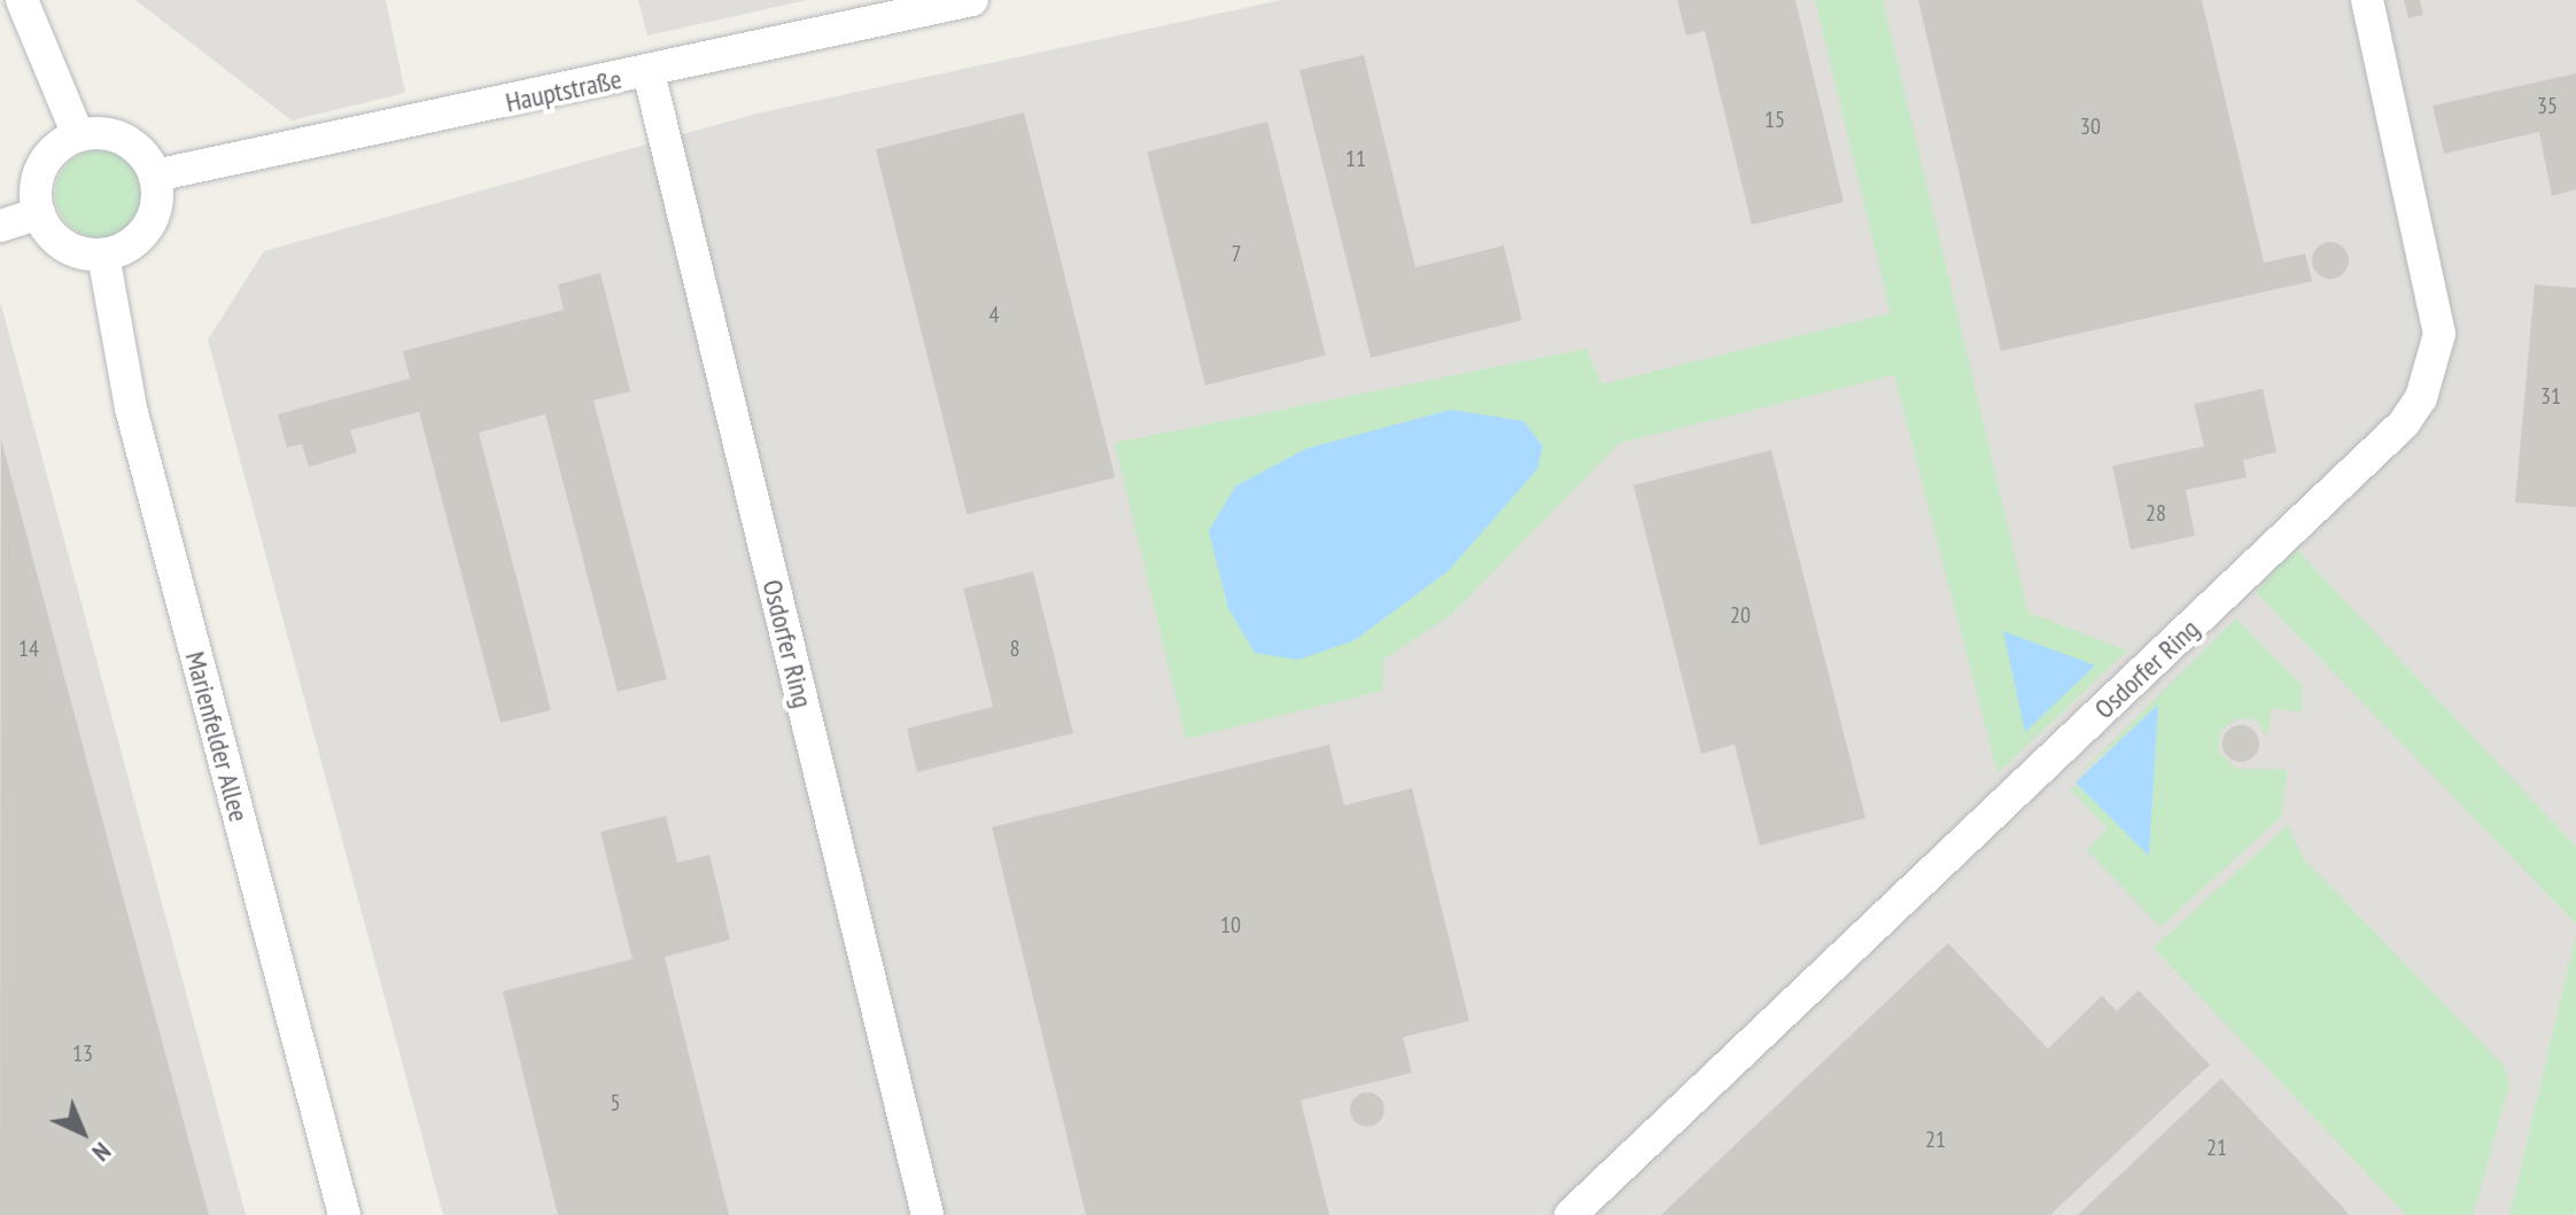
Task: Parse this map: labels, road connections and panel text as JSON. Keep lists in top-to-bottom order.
{
  "streets": {
    "street": ["Hauptstraße", "Osdorfer Ring", "Marienfelder Allee"]
  },
  "crossings": [
    ["Hauptstraße", "Osdorfer Ring"],
    ["Hauptstraße", "Marienfelder Allee"]
  ],
  "house_numbers": [
    "35",
    "15",
    "30",
    "11",
    "7",
    "4",
    "31",
    "28",
    "20",
    "14",
    "8",
    "10",
    "13",
    "5",
    "21",
    "21"
  ],
  "north": "bottom right"
}
